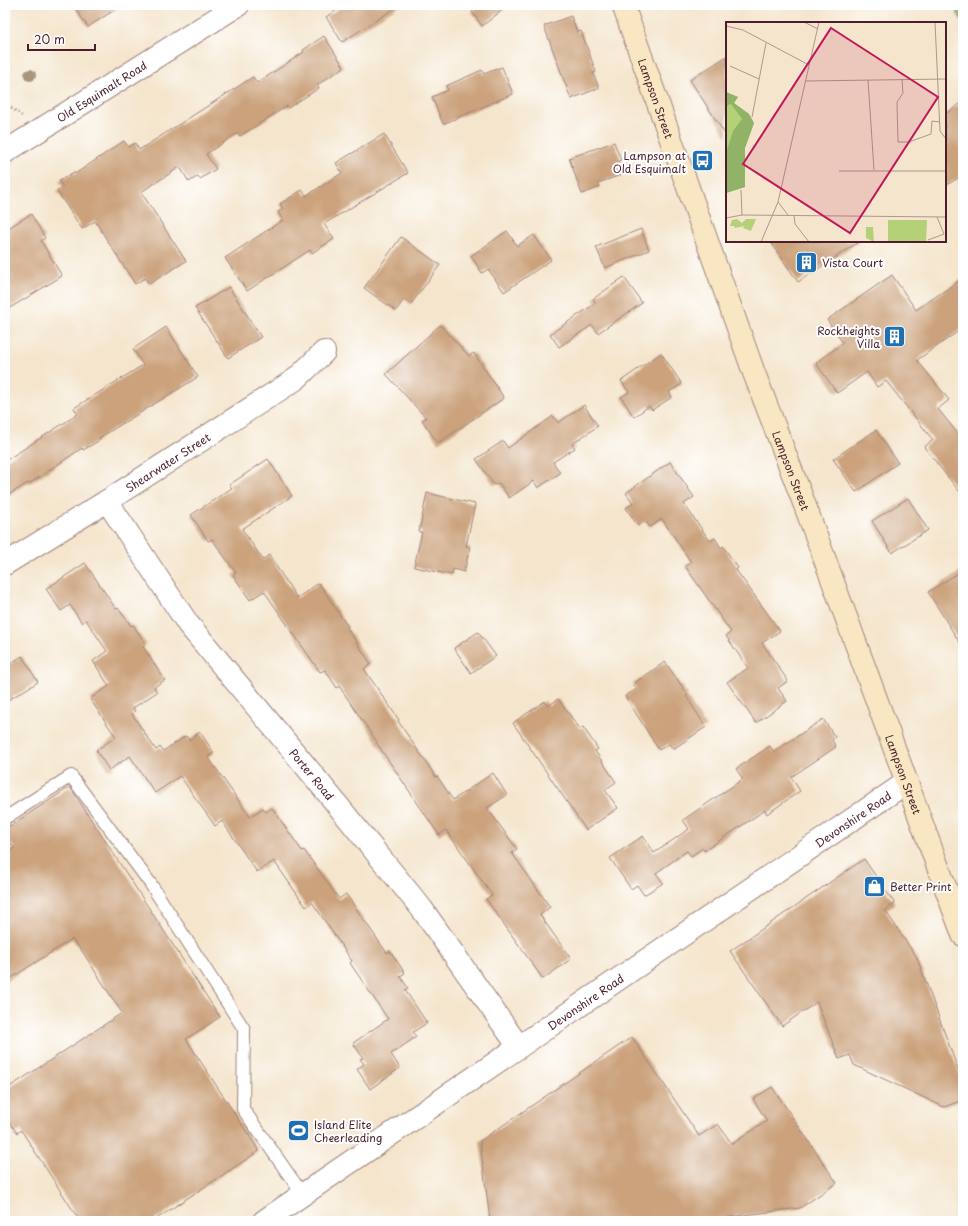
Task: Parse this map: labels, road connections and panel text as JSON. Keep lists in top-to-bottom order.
{
  "streets": {
    "main road": ["Lampson Street"],
    "street": [
      "Old Esquimalt Road",
      "Shearwater Street",
      "Porter Road",
      "Devonshire Road"
    ]
  },
  "crossings": [
    ["Lampson Street", "Devonshire Road"],
    ["Shearwater Street", "Porter Road"],
    ["Porter Road", "Devonshire Road"]
  ],
  "places": {
    "bus stop": ["Lampson at Old Esquimalt"],
    "building": ["Vista Court", "Rockheights Villa"],
    "shop": ["Better Print"],
    "sports": ["Island Elite Cheerleading"]
  },
  "scale_bar": "20 m"
}
